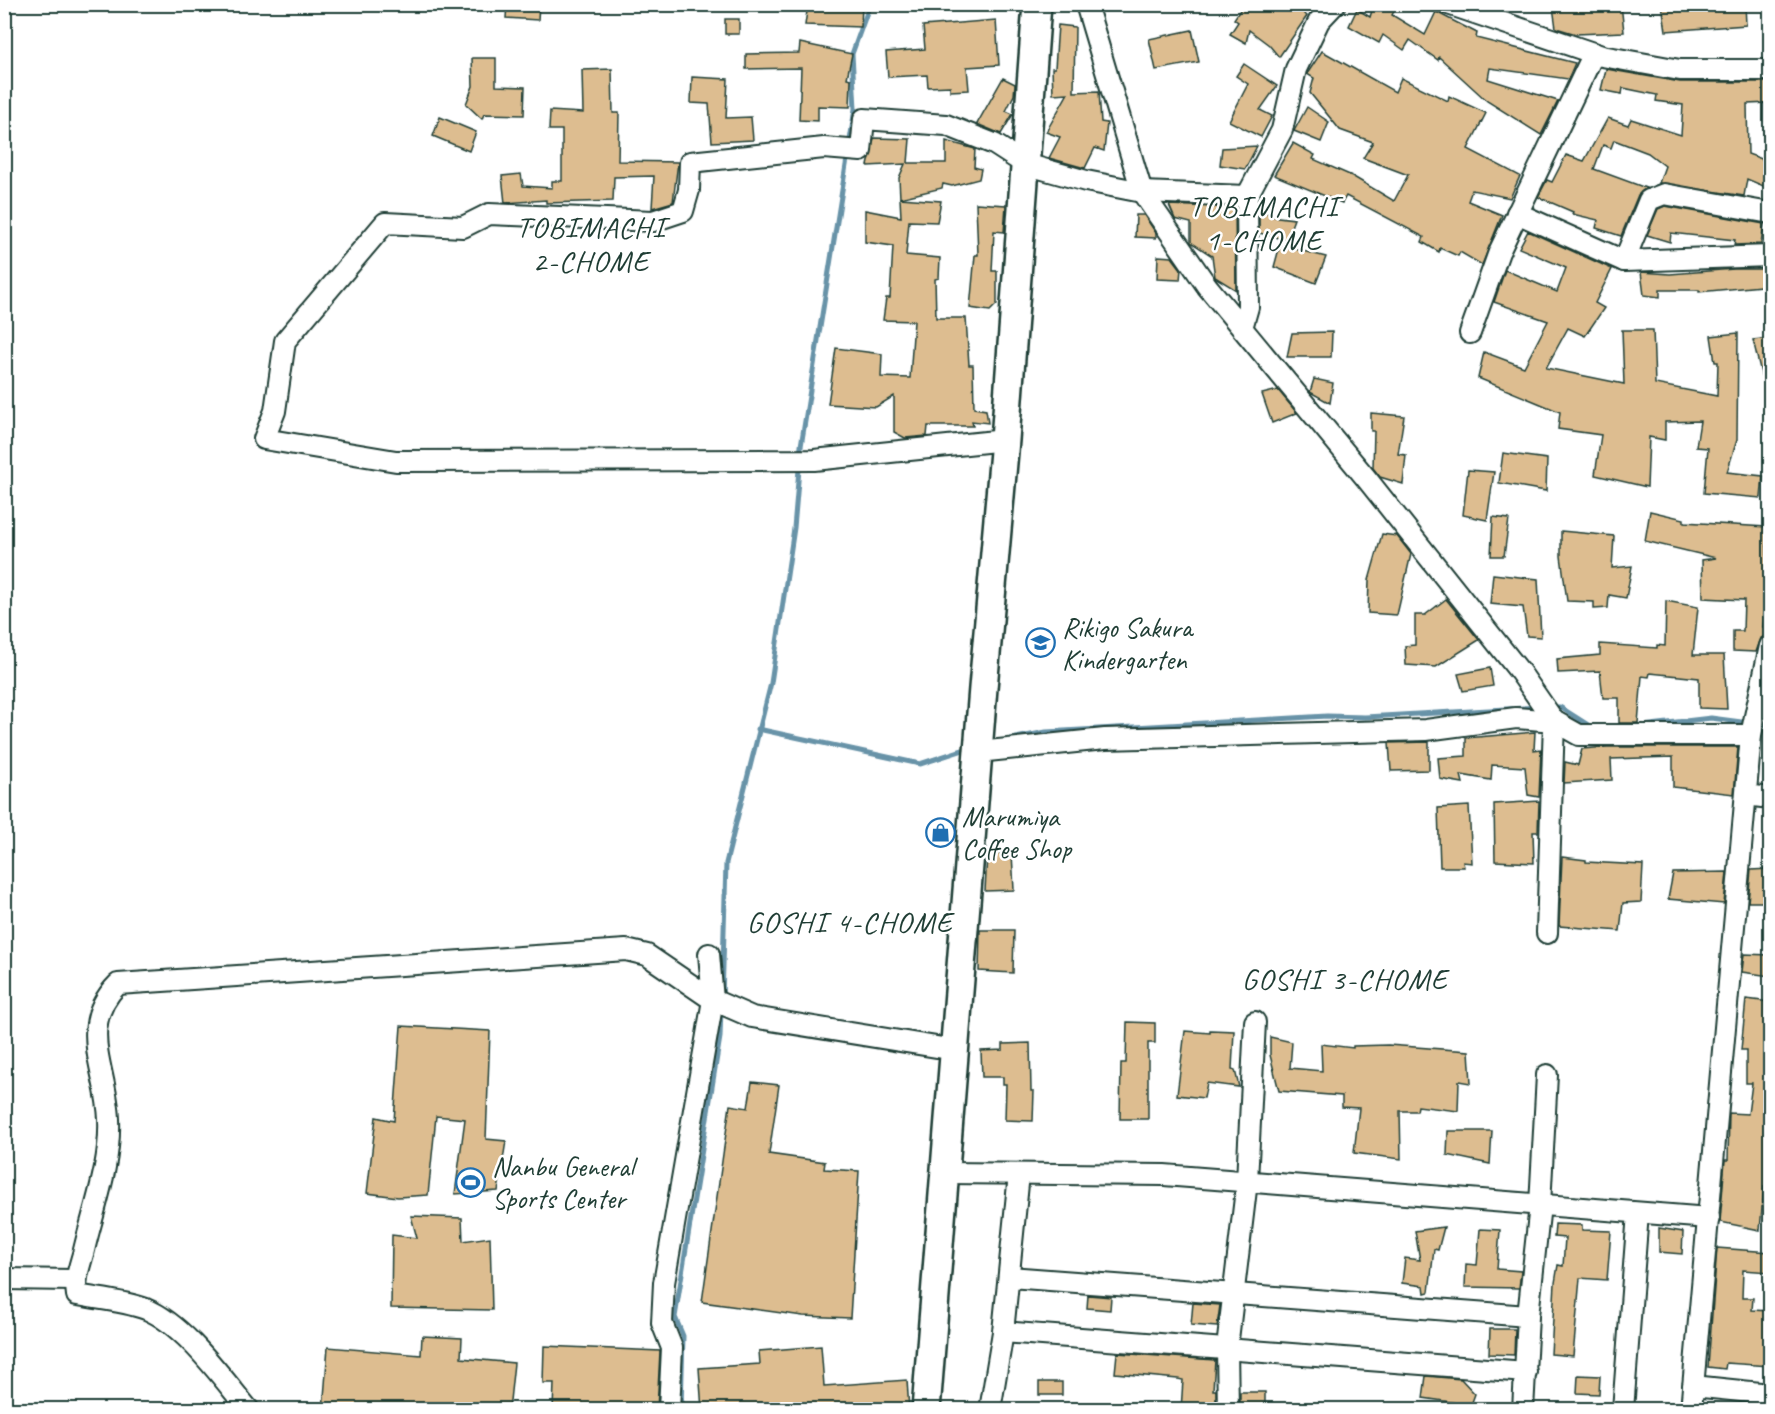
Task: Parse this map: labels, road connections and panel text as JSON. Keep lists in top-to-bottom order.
{
  "districts": [
    "TOBIMACHI 1-CHOME",
    "TOBIMACHI 2-CHOME",
    "GOSHI 4-CHOME",
    "GOSHI 3-CHOME"
  ],
  "places": {
    "school or university": ["Rikigo Sakura Kindergarten"],
    "shop": ["Marumiya Coffee Shop"],
    "sports": ["Nanbu General Sports Center"]
  }
}
